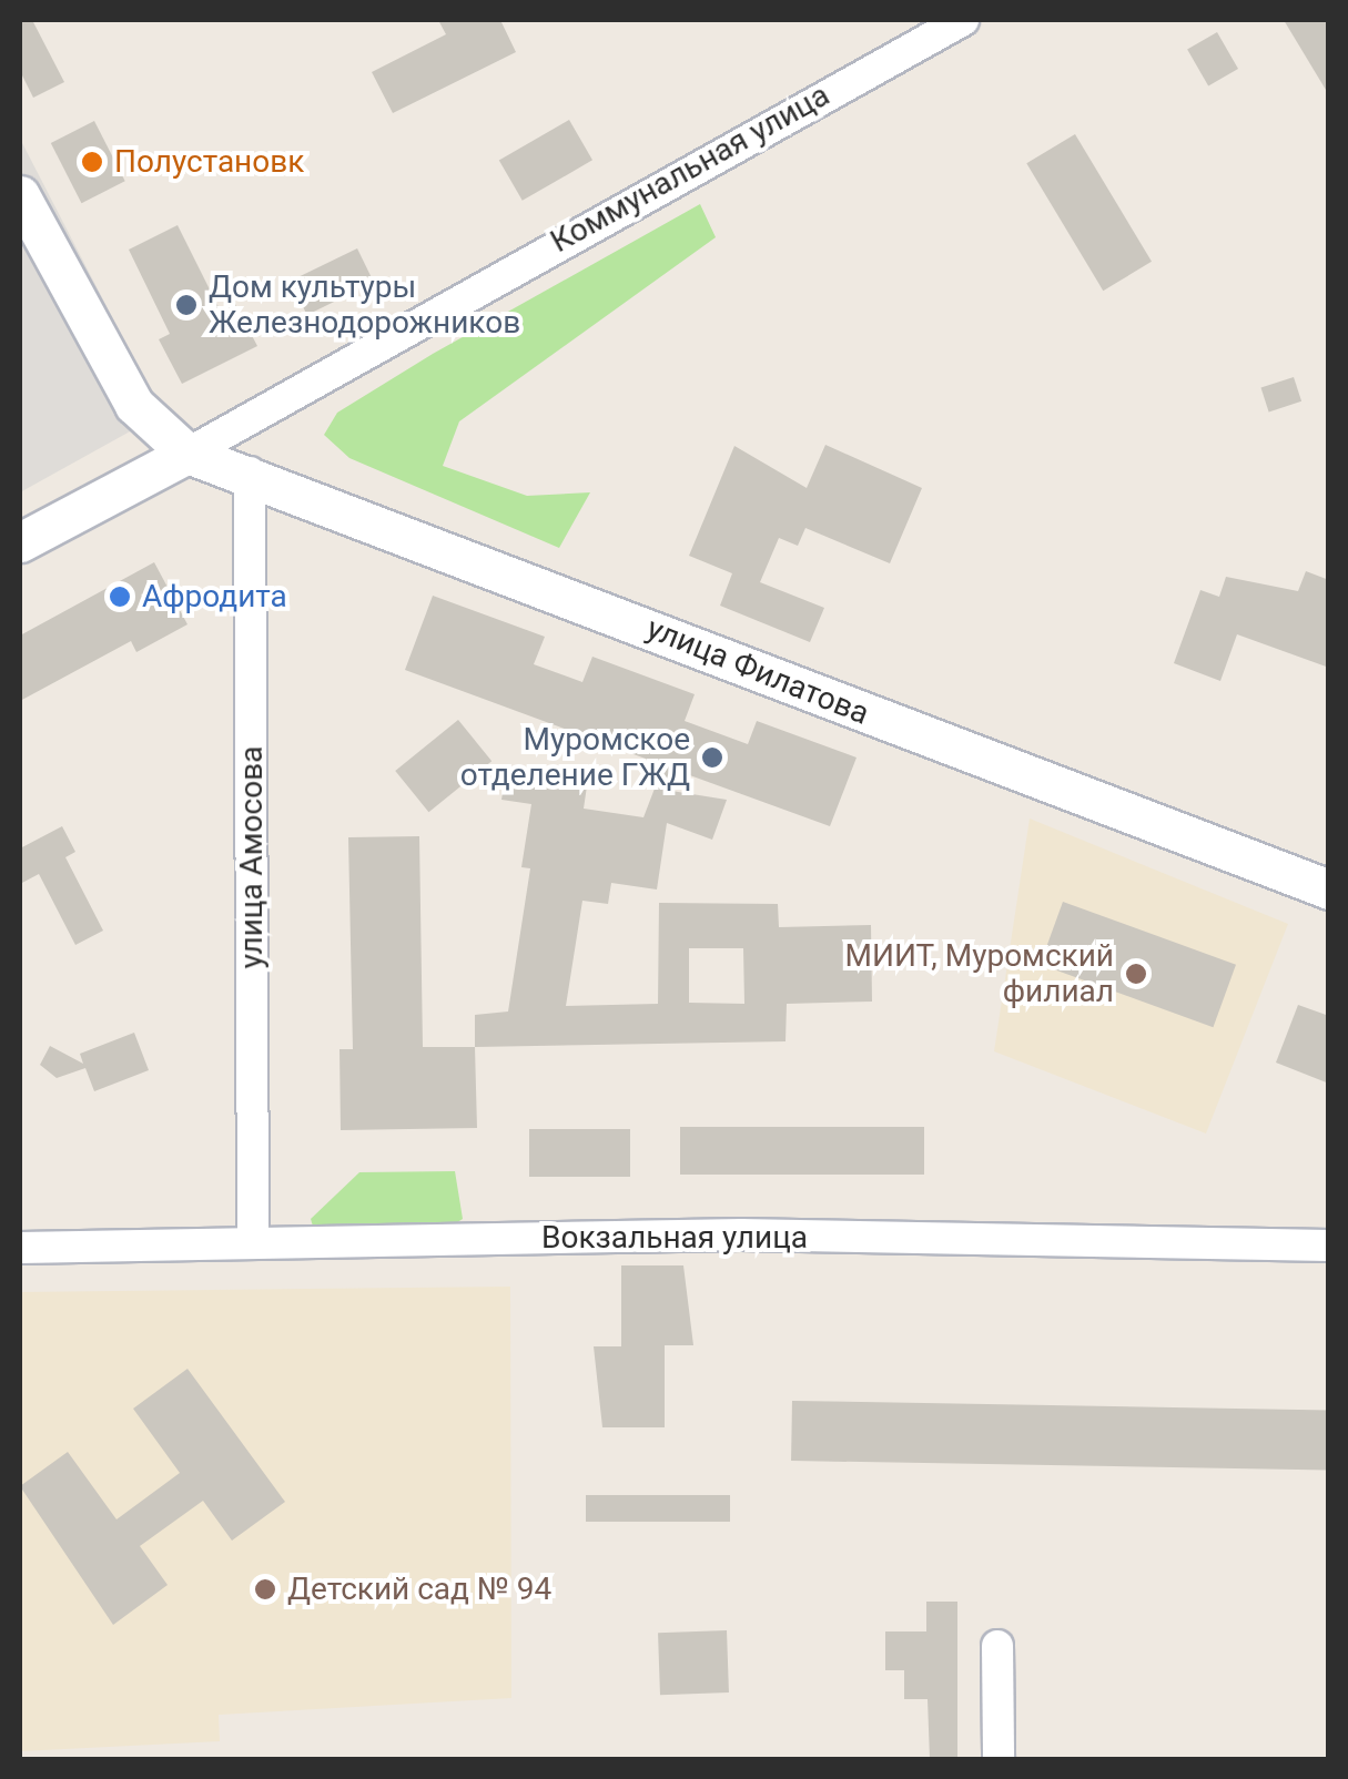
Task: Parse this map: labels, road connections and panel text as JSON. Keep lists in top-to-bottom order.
{
  "streets": {
    "street": [
      "Коммунальная улица",
      "улица Филатова",
      "улица Амосова",
      "Вокзальная улица"
    ]
  },
  "crossings": [
    ["Коммунальная улица", "улица Филатова"],
    ["улица Филатова", "улица Амосова"],
    ["улица Амосова", "Вокзальная улица"]
  ],
  "places": [
    "Полустановк",
    "Дом культуры Железнодорожников",
    "Афродита",
    "Муромское отделение ГЖД",
    "МИИТ, Муромский филиал",
    "Детский сад № 94"
  ]
}
